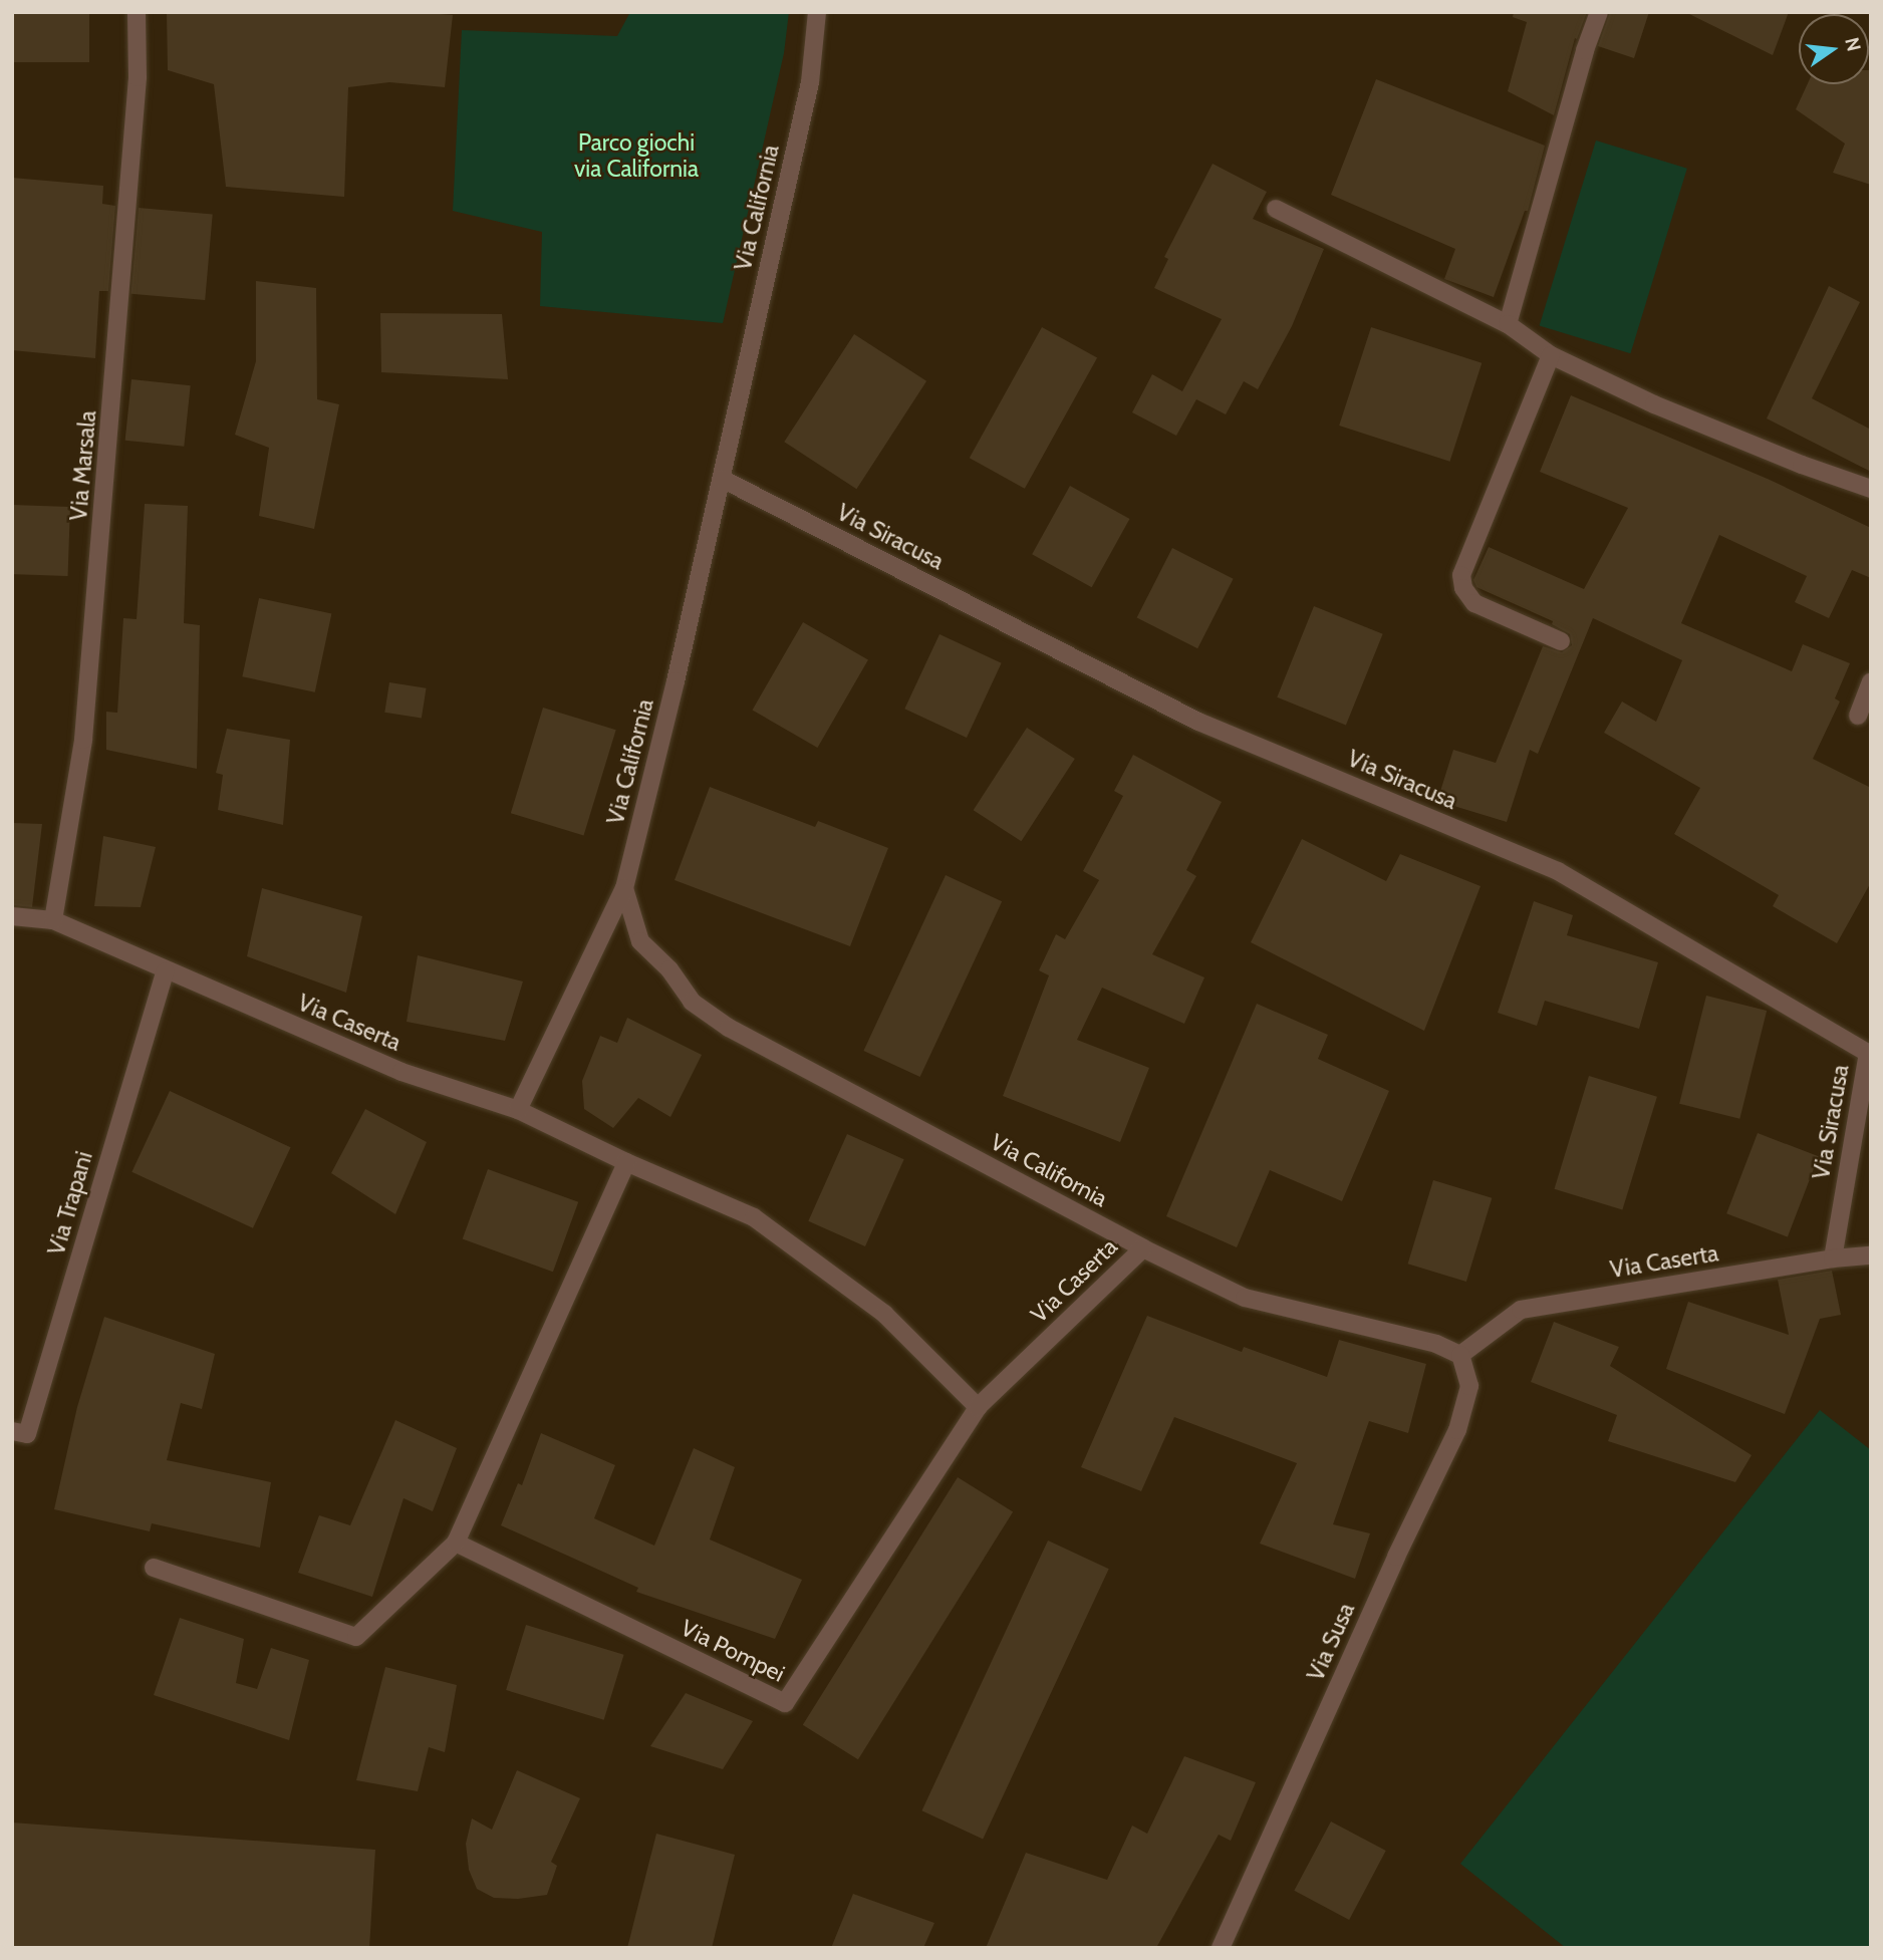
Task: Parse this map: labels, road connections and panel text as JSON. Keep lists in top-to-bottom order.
{
  "streets": {
    "street": [
      "Via California",
      "Via Marsala",
      "Via Siracusa",
      "Via Caserta",
      "Via Trapani",
      "Via Susa",
      "Via Pompei"
    ]
  },
  "crossings": [
    ["Via California", "Via Siracusa"],
    ["Via California", "Via Caserta"],
    ["Via Marsala", "Via Caserta"],
    ["Via Siracusa", "Via Caserta"],
    ["Via Caserta", "Via Trapani"],
    ["Via Caserta", "Via Susa"],
    ["Via Caserta", "Via Pompei"]
  ],
  "parks": ["Parco giochi via California"],
  "north": "right"
}
